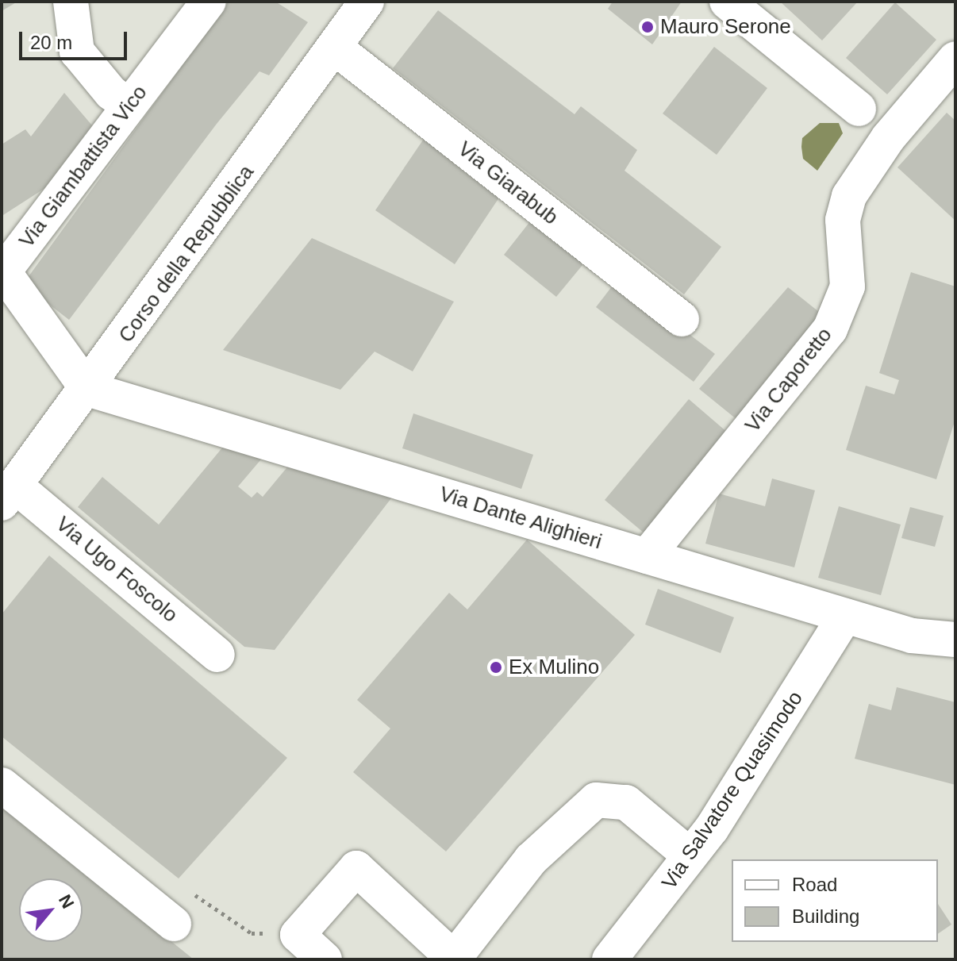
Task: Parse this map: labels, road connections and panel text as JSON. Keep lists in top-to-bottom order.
{
  "streets": {
    "street": [
      "Via Giambattista Vico",
      "Via Giarabub",
      "Corso della Repubblica",
      "Via Caporetto",
      "Via Dante Alighieri",
      "Via Ugo Foscolo",
      "Via Salvatore Quasimodo"
    ]
  },
  "crossings": [
    ["Via Giarabub", "Corso della Repubblica"],
    ["Corso della Repubblica", "Via Dante Alighieri"],
    ["Corso della Repubblica", "Via Ugo Foscolo"],
    ["Via Caporetto", "Via Dante Alighieri"],
    ["Via Dante Alighieri", "Via Salvatore Quasimodo"]
  ],
  "places": ["Mauro Serone", "Ex Mulino"],
  "legend": ["Road", "Building"],
  "scale_bar": "20 m",
  "north": "top right"
}
